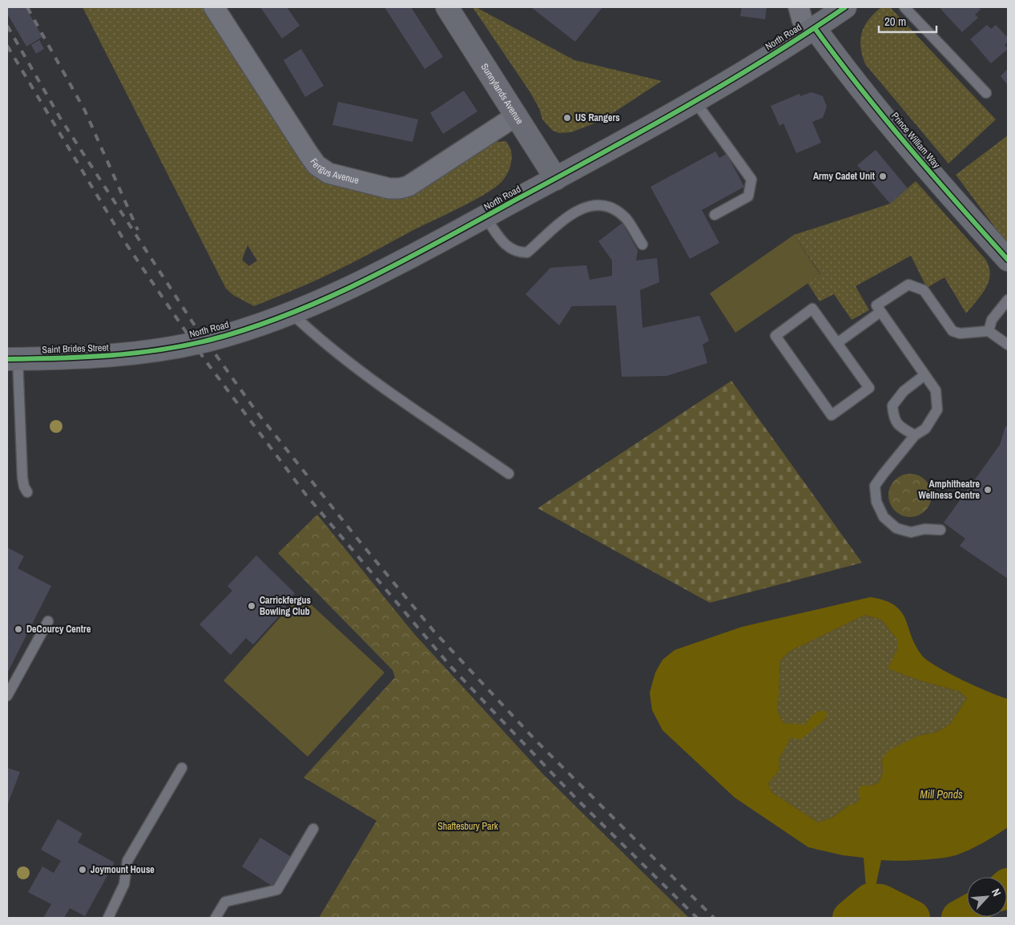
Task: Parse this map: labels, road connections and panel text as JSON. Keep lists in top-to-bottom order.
{
  "streets": {
    "street": [
      "North Road",
      "Sunnylands Avenue",
      "Prince William Way",
      "Fergus Avenue",
      "Saint Brides Street"
    ]
  },
  "crossings": [
    ["North Road", "Sunnylands Avenue"],
    ["North Road", "Prince William Way"],
    ["North Road", "Saint Brides Street"],
    ["Sunnylands Avenue", "Fergus Avenue"]
  ],
  "water": ["Mill Ponds"],
  "parks": ["Shaftesbury Park"],
  "places": [
    "US Rangers",
    "Army Cadet Unit",
    "Amphitheatre Wellness Centre",
    "Carrickfergus Bowling Club",
    "DeCourcy Centre",
    "Joymount House"
  ],
  "scale_bar": "20 m",
  "north": "top right"
}
